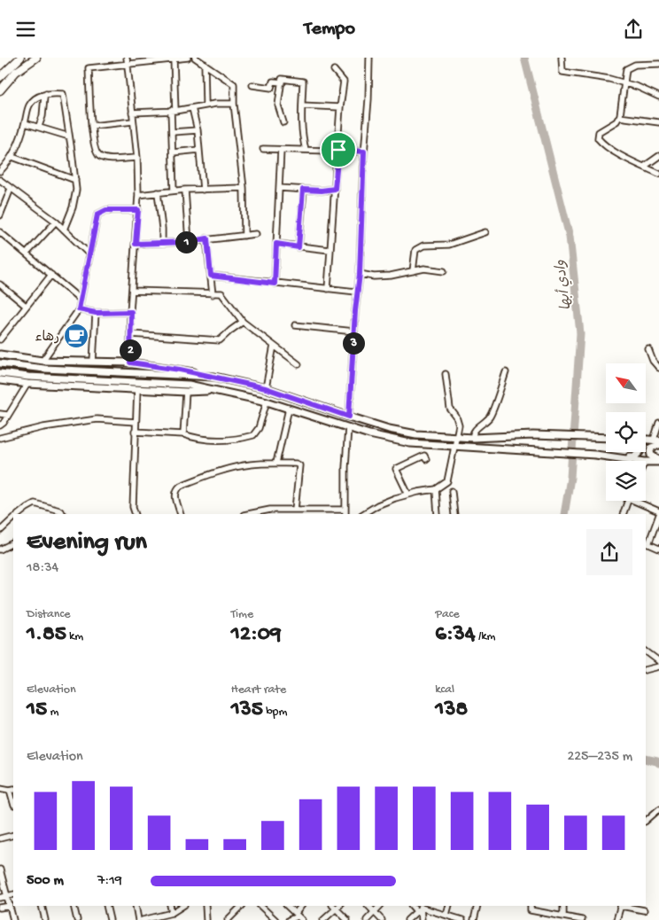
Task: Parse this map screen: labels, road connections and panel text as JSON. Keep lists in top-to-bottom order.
{
  "water": ["وادي أبها"],
  "places": {
    "cafe": ["رهاء"]
  },
  "north": "top left",
  "page": {
    "header": "Tempo",
    "pins": ["1", "3", "2"],
    "heading": ["Evening run", "18:34"],
    "stats": [
      ["Distance", "1.85 km"],
      ["Time", "12:09"],
      ["Pace", "6:34 /km"],
      ["Elevation", "15 m"],
      ["Heart rate", "135 bpm"],
      ["kcal", "138"]
    ],
    "chart": ["Elevation", "225–235 m"],
    "list": [
      {
        "name": "500 m",
        "note": "7:19"
      }
    ]
  }
}
